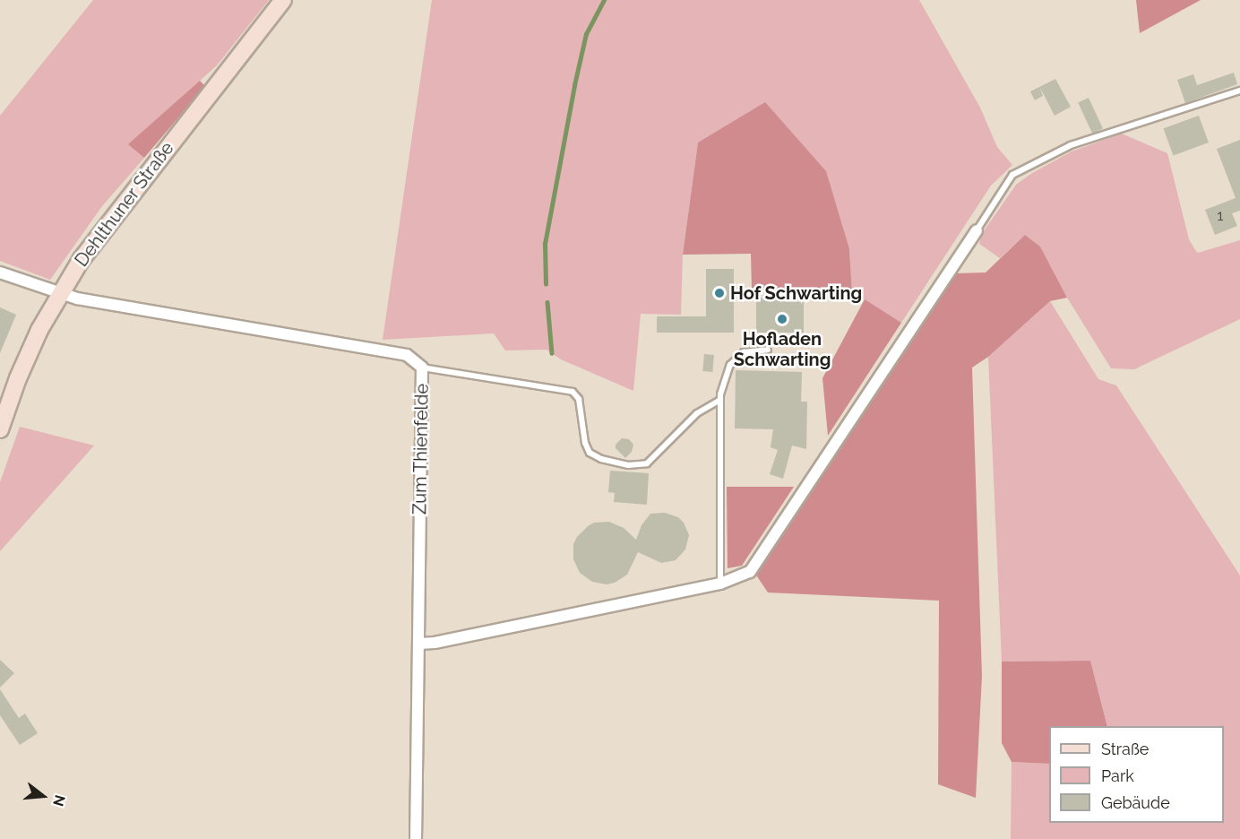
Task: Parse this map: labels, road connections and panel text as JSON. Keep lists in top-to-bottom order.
{
  "streets": {
    "street": ["Dehlthuner Straße", "Zum Thienfelde"]
  },
  "crossings": [
    ["Dehlthuner Straße", "Zum Thienfelde"]
  ],
  "places": ["Hof Schwarting", "Hofladen Schwarting"],
  "house_numbers": ["1"],
  "legend": ["Straße", "Park", "Gebäude"],
  "north": "right"
}
